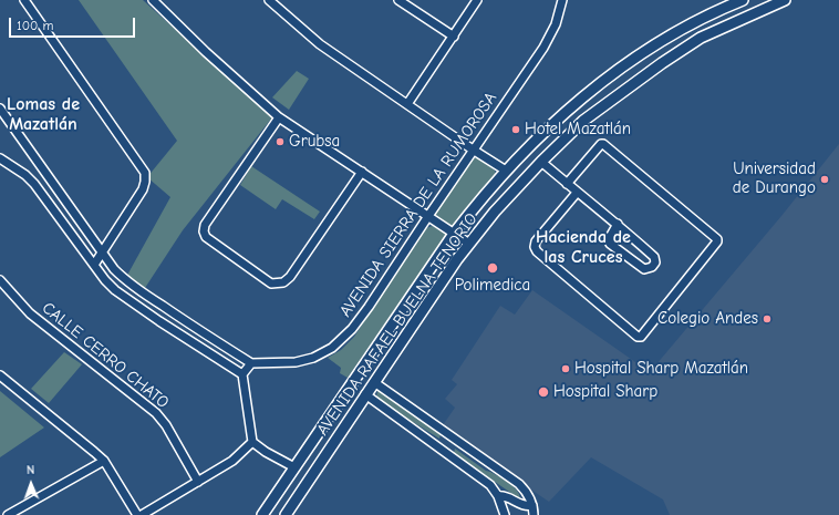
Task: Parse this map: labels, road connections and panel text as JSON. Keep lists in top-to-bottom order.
{
  "streets": {
    "main road": ["AVENIDA RAFAEL BUELNA TENORIO"],
    "street": ["AVENIDA SIERRA DE LA RUMOROSA", "CALLE CERRO CHATO"]
  },
  "districts": ["Lomas de Mazatlán", "Hacienda de las Cruces"],
  "places": [
    "Hotel Mazatlán",
    "Grubsa",
    "Universidad de Durango",
    "Polimedica",
    "Colegio Andes",
    "Hospital Sharp Mazatlán",
    "Hospital Sharp"
  ],
  "scale_bar": "100 m",
  "north": "top"
}
